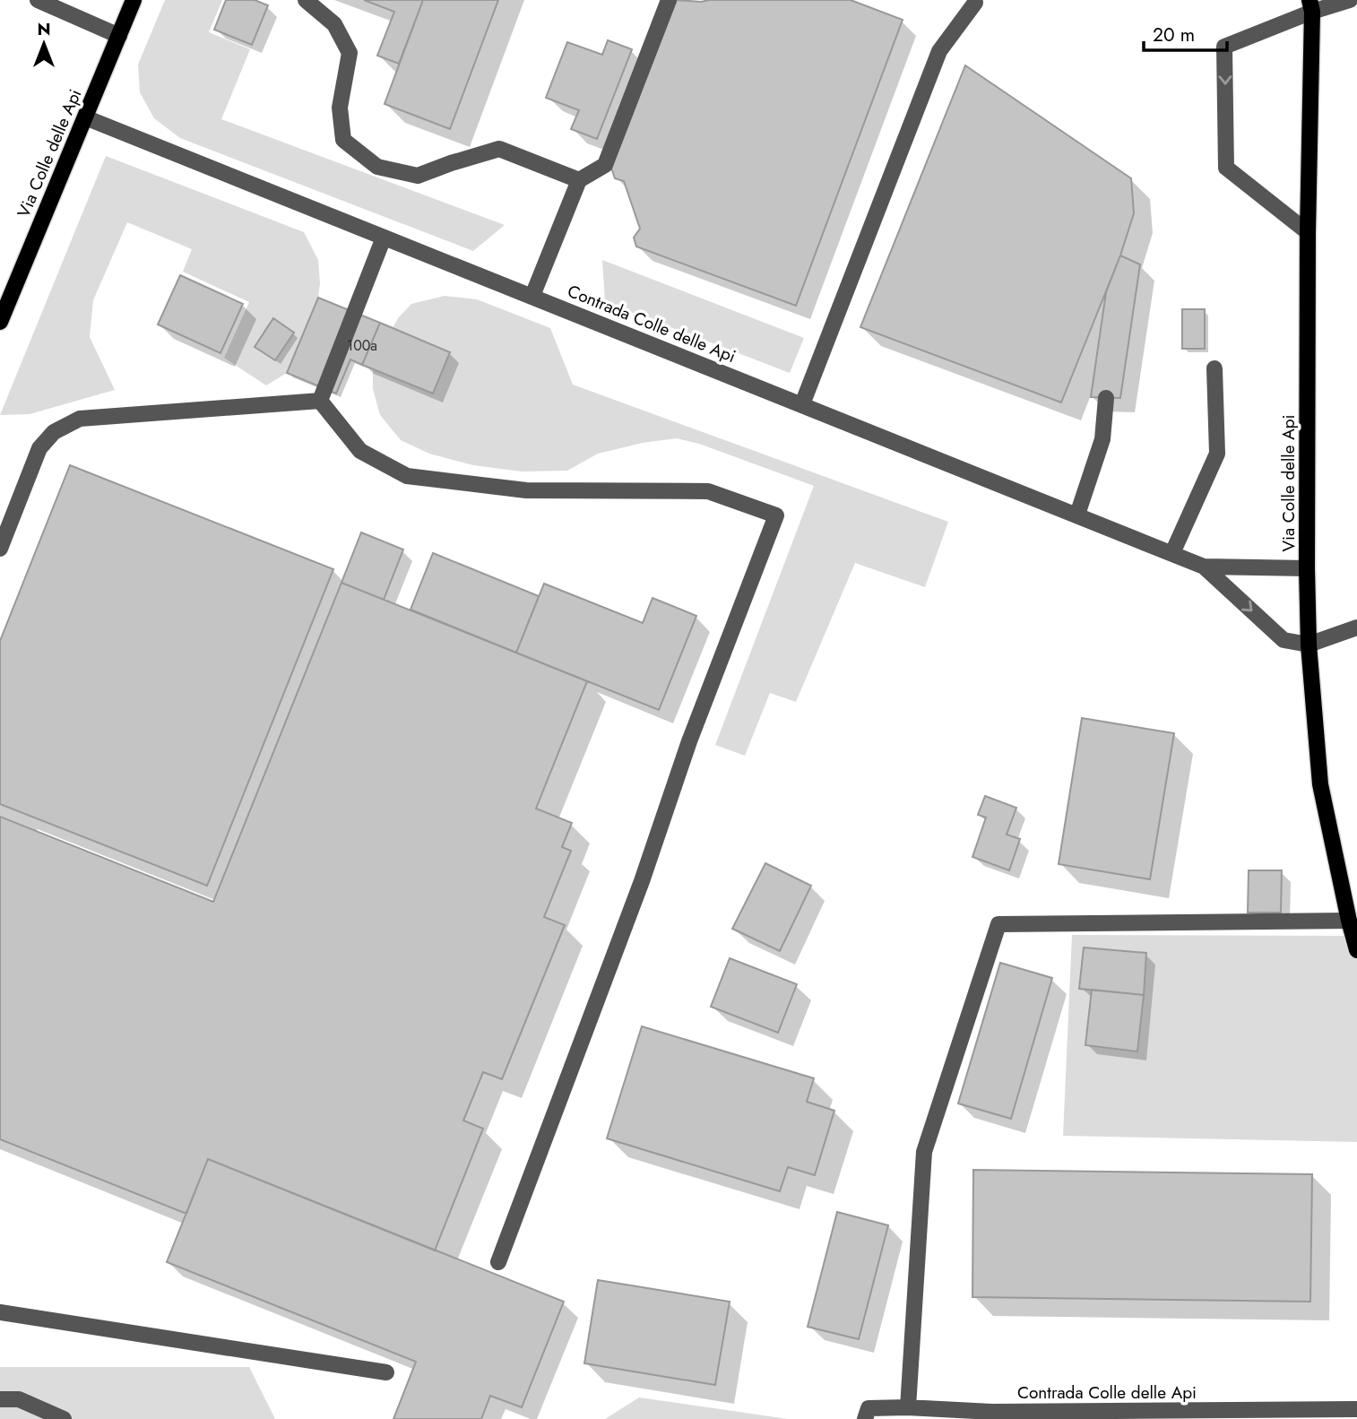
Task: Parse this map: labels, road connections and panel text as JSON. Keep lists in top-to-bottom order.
{
  "streets": {
    "main road": ["Via Colle delle Api"],
    "street": ["Contrada Colle delle Api"]
  },
  "crossings": [
    ["Via Colle delle Api", "Contrada Colle delle Api"]
  ],
  "house_numbers": ["100a"],
  "scale_bar": "20 m",
  "north": "top"
}
